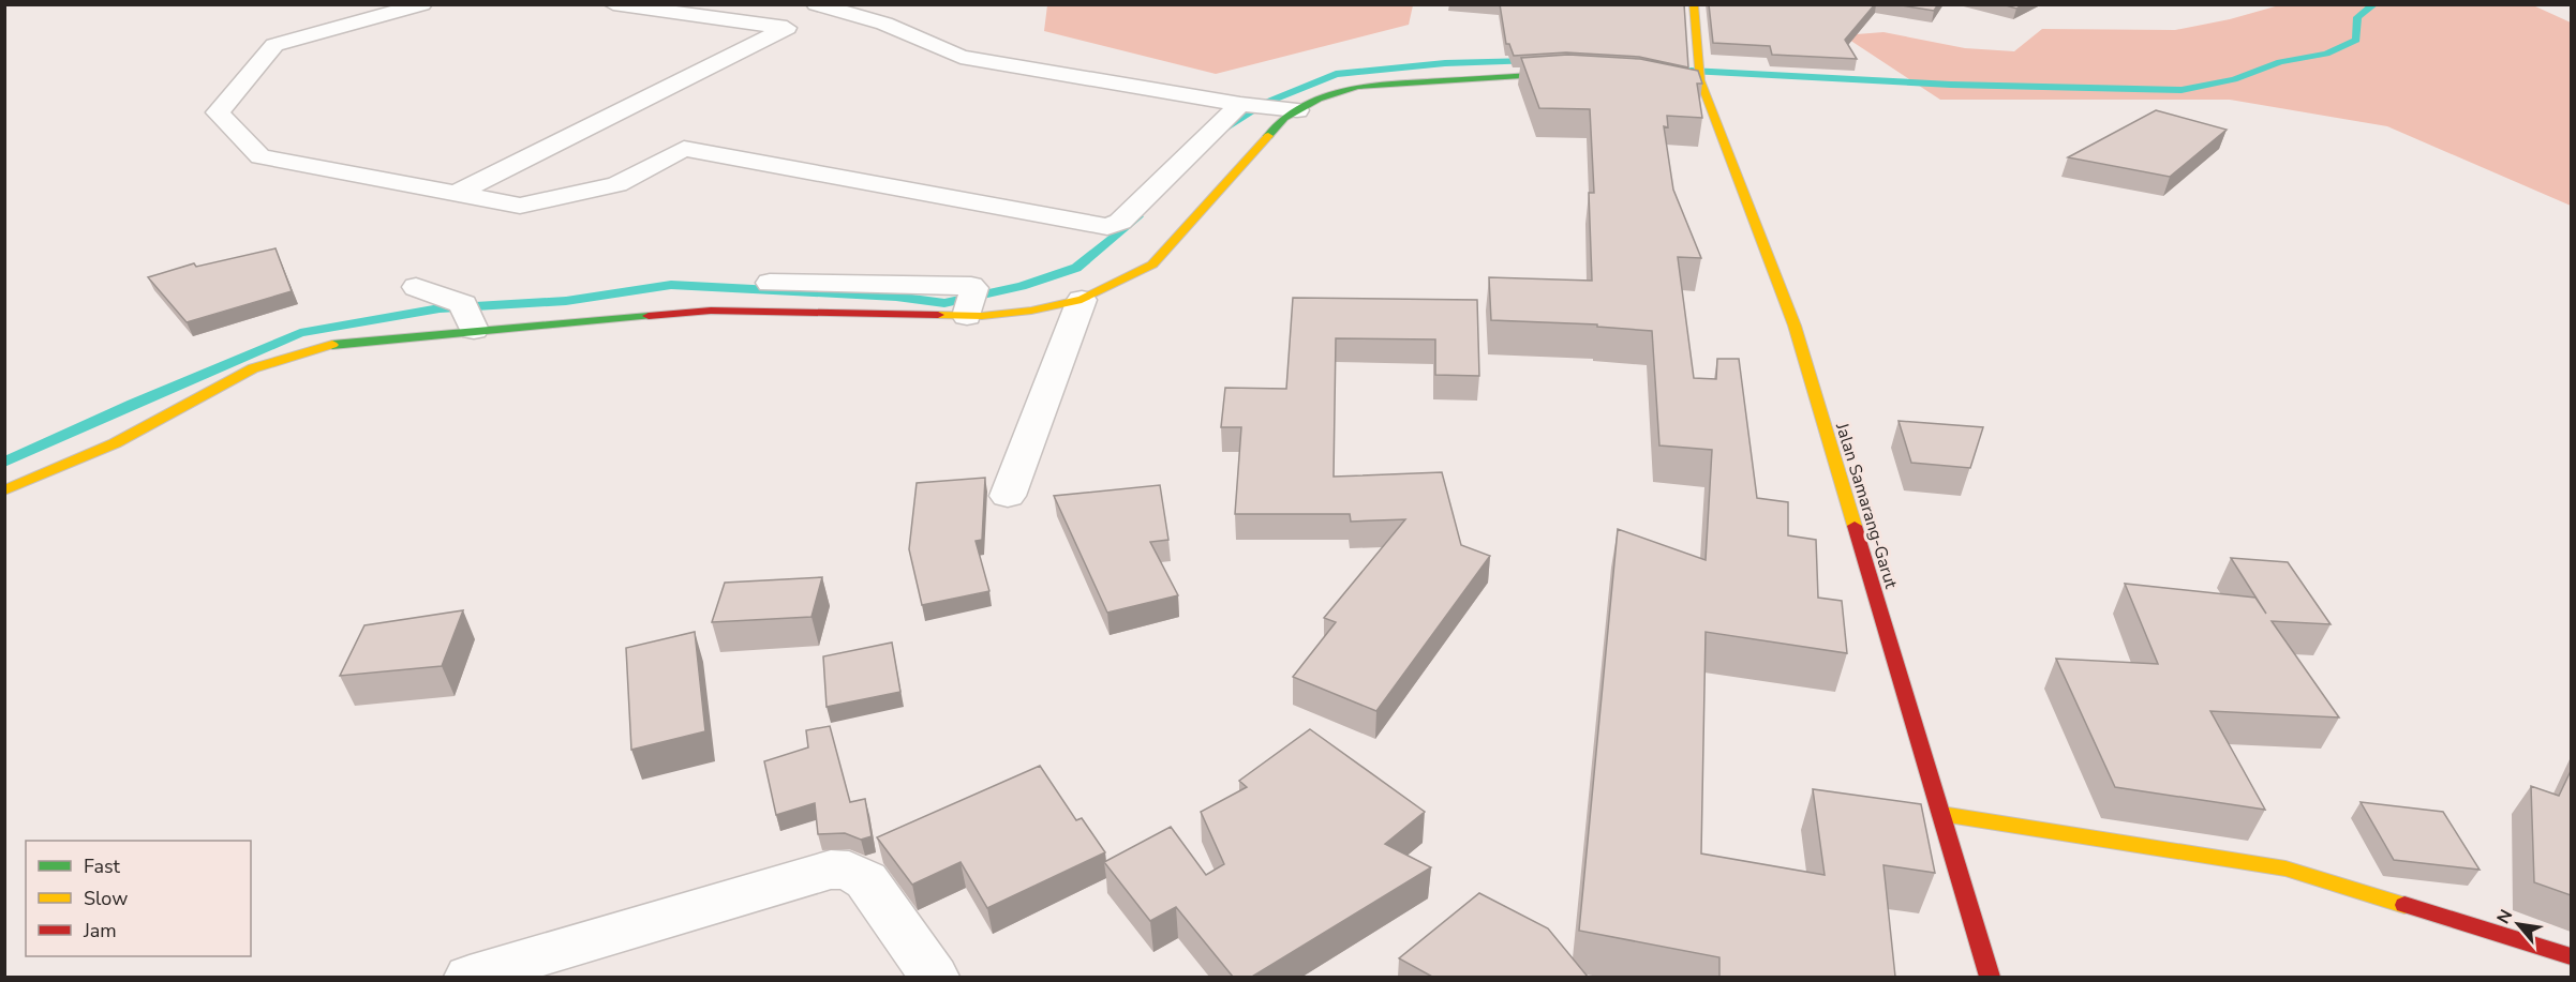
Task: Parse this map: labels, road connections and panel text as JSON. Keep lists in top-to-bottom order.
{
  "streets": {
    "street": ["Jalan Samarang-Garut"]
  },
  "legend": ["Fast", "Slow", "Jam"],
  "north": "top left"
}
